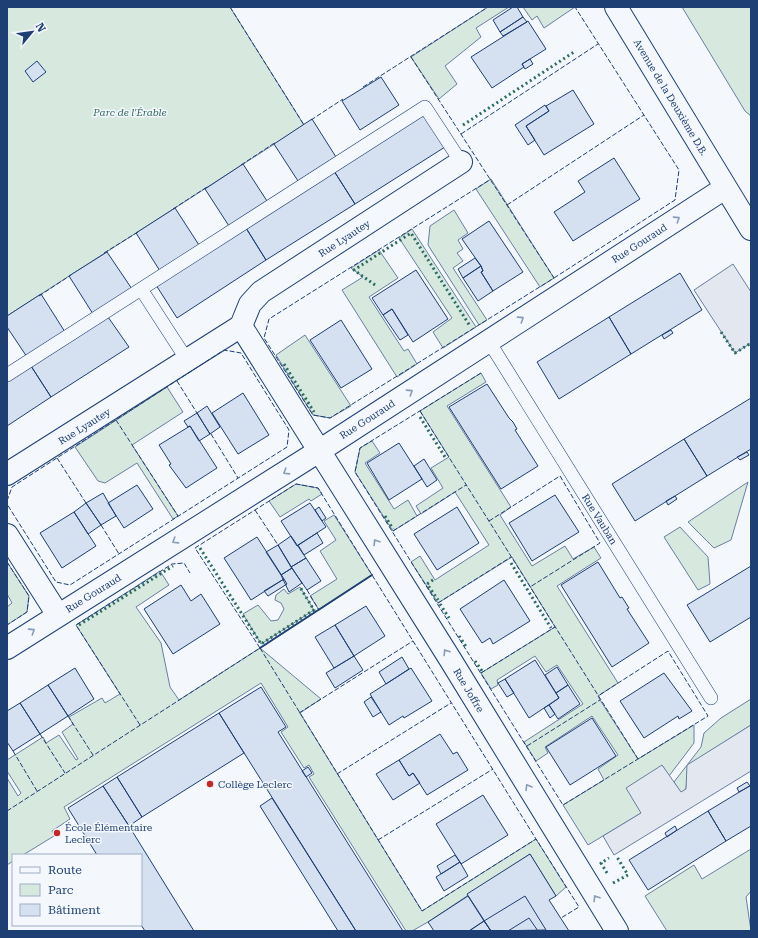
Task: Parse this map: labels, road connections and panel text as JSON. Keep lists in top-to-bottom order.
{
  "streets": {
    "street": [
      "Avenue de la Deuxième D.B.",
      "Rue Lyautey",
      "Rue Gouraud",
      "Rue Joffre"
    ],
    "lane": ["Rue Vauban"]
  },
  "crossings": [
    ["Avenue de la Deuxième D.B.", "Rue Gouraud"],
    ["Rue Gouraud", "Rue Vauban"],
    ["Rue Gouraud", "Rue Joffre"]
  ],
  "one_way": ["Rue Joffre"],
  "parks": ["Parc de l'Érable"],
  "places": ["Collège Leclerc", "École Élémentaire Leclerc"],
  "legend": ["Route", "Parc", "Bâtiment"],
  "north": "top right"
}
